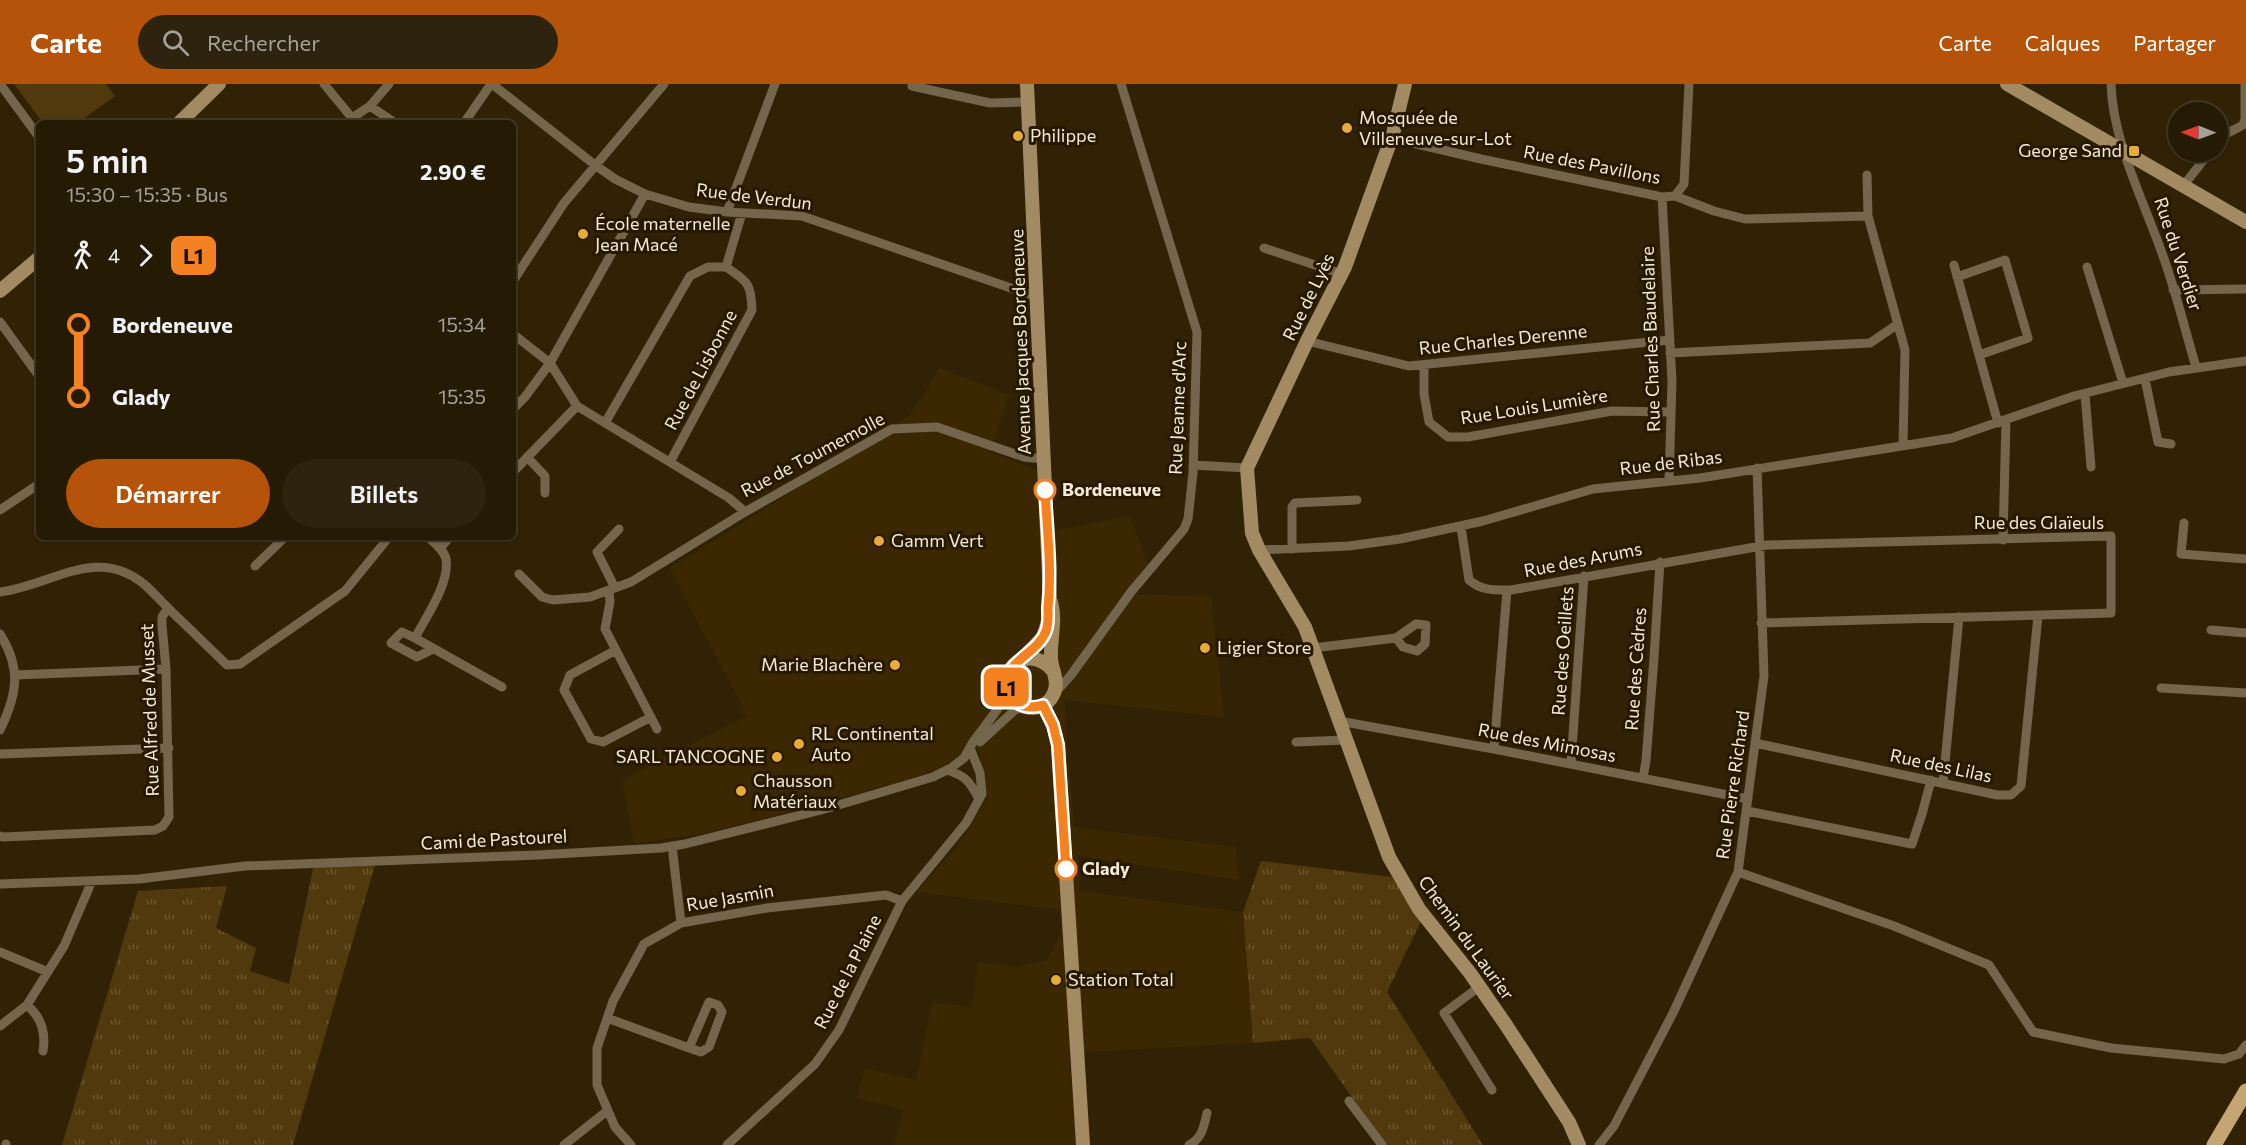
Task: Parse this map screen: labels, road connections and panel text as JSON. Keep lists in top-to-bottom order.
{
  "streets": {
    "main road": ["Rue de Lyès", "Avenue Jacques Bordeneuve", "Chemin du Laurier"],
    "street": [
      "Rue des Pavillons",
      "Rue de Verdun",
      "Rue du Verdier",
      "Rue Charles Baudelaire",
      "Rue Charles Derenne",
      "Rue de Lisbonne",
      "Rue Louis Lumière",
      "Rue Jeanne d'Arc",
      "Rue de Toumemolle",
      "Rue de Ribas",
      "Rue des Glaïeuls",
      "Rue des Arums",
      "Rue des Oeillets",
      "Rue des Cèdres",
      "Rue Alfred de Musset",
      "Rue des Mimosas",
      "Rue des Lilas",
      "Rue Pierre Richard",
      "Cami de Pastourel",
      "Rue Jasmin",
      "Rue de la Plaine"
    ]
  },
  "crossings": [
    ["Rue des Pavillons", "Rue de Lyès"],
    ["Rue des Pavillons", "Rue Charles Baudelaire"],
    ["Rue de Verdun", "Avenue Jacques Bordeneuve"],
    ["Rue du Verdier", "Rue de Ribas"],
    ["Rue de Lyès", "Rue Charles Derenne"],
    ["Rue de Lyès", "Chemin du Laurier"],
    ["Rue Charles Baudelaire", "Rue Charles Derenne"],
    ["Rue Charles Baudelaire", "Rue Louis Lumière"],
    ["Rue Charles Baudelaire", "Rue de Ribas"],
    ["Rue Charles Derenne", "Rue Louis Lumière"],
    ["Avenue Jacques Bordeneuve", "Rue Jeanne d'Arc"],
    ["Avenue Jacques Bordeneuve", "Rue de Toumemolle"],
    ["Avenue Jacques Bordeneuve", "Cami de Pastourel"],
    ["Rue de Lisbonne", "Rue de Toumemolle"],
    ["Rue Jeanne d'Arc", "Cami de Pastourel"],
    ["Rue de Ribas", "Rue des Arums"],
    ["Rue de Ribas", "Rue Pierre Richard"],
    ["Rue de Ribas", "Chemin du Laurier"],
    ["Rue des Glaïeuls", "Rue des Arums"],
    ["Rue des Glaïeuls", "Rue des Lilas"],
    ["Rue des Glaïeuls", "Rue Pierre Richard"],
    ["Rue des Arums", "Rue des Oeillets"],
    ["Rue des Arums", "Rue des Cèdres"],
    ["Rue des Arums", "Rue Pierre Richard"],
    ["Rue des Oeillets", "Rue des Mimosas"],
    ["Rue des Cèdres", "Rue des Mimosas"],
    ["Rue des Mimosas", "Rue Pierre Richard"],
    ["Rue des Mimosas", "Chemin du Laurier"],
    ["Rue des Lilas", "Rue Pierre Richard"],
    ["Rue Jasmin", "Rue de la Plaine"]
  ],
  "places": {
    "other": [
      "Mosquée de Villeneuve-sur-Lot",
      "Philippe",
      "École maternelle Jean Macé",
      "Bordeneuve",
      "Gamm Vert",
      "Ligier Store",
      "Marie Blachère",
      "RL Continental Auto",
      "SARL TANCOGNE",
      "Chausson Matériaux",
      "Glady",
      "Station Total"
    ],
    "transit": ["George Sand"]
  },
  "lines": ["bus line L1"],
  "north": "left",
  "page": {
    "header": "Carte",
    "search": "Rechercher",
    "nav": ["Carte", "Calques", "Partager"],
    "on_map": "L1",
    "heading": ["5 min", "15:30 – 15:35 · Bus", "2.90 €"],
    "legs": ["4", "L1"],
    "list": [
      {
        "name": "Bordeneuve",
        "value": "15:34"
      },
      {
        "name": "Glady",
        "value": "15:35"
      }
    ],
    "buttons": ["Démarrer", "Billets"]
  }
}
